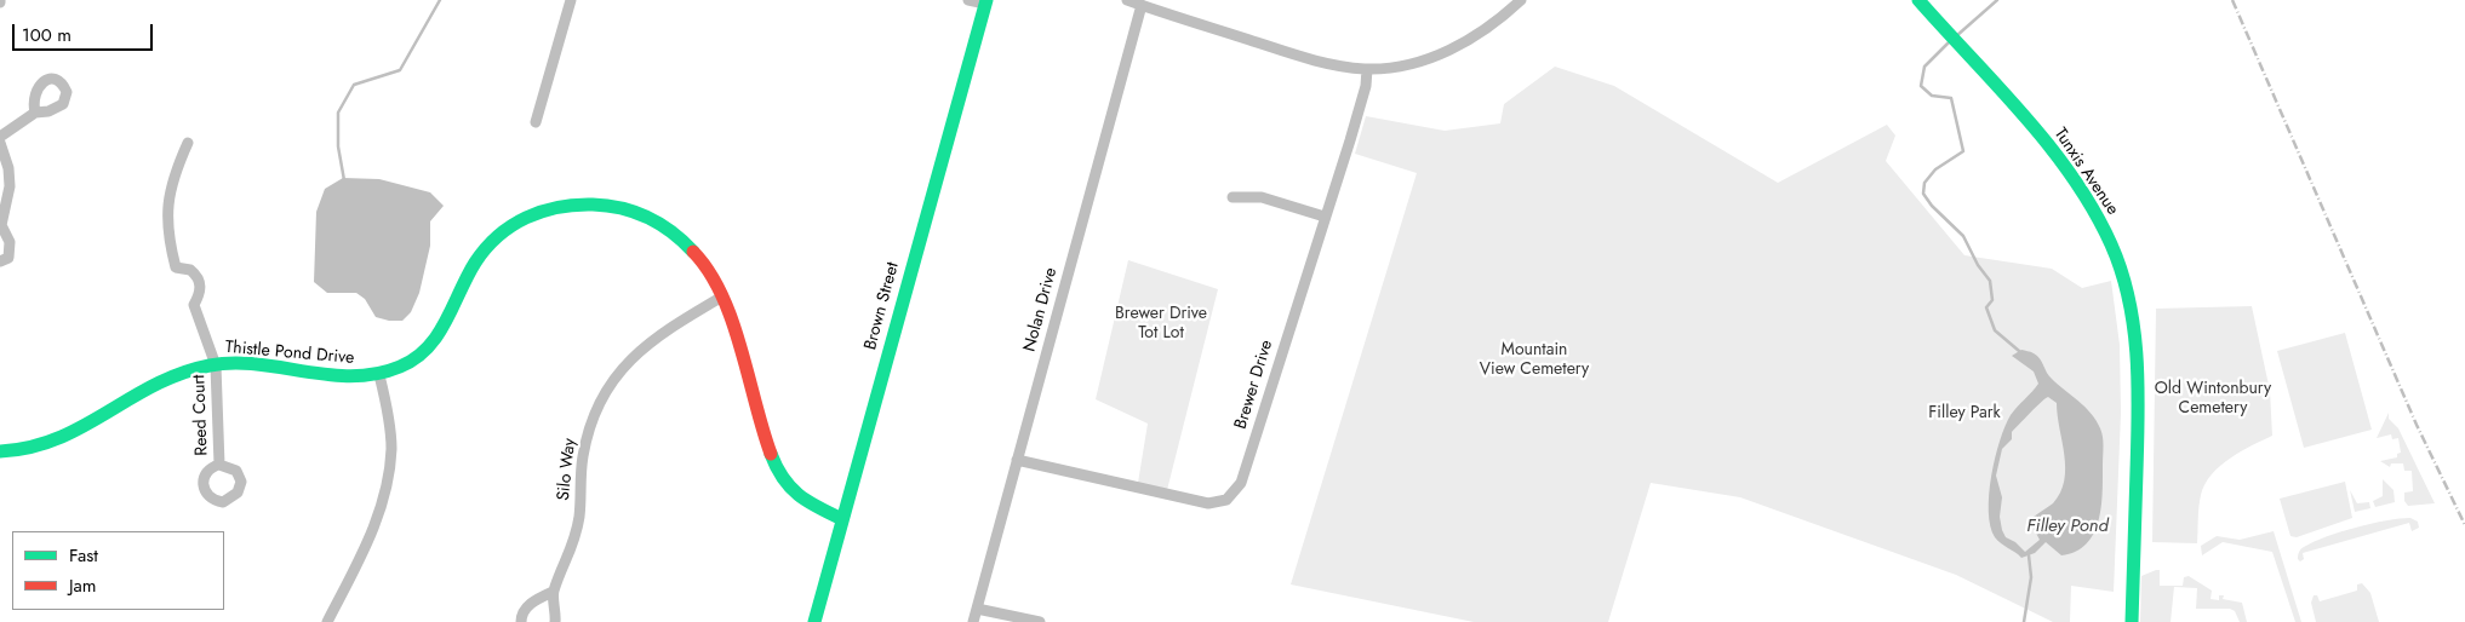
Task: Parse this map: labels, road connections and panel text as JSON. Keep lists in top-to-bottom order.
{
  "streets": {
    "street": [
      "Tunxis Avenue",
      "Brown Street",
      "Nolan Drive",
      "Thistle Pond Drive",
      "Brewer Drive",
      "Reed Court",
      "Silo Way"
    ]
  },
  "crossings": [
    ["Brown Street", "Thistle Pond Drive"],
    ["Nolan Drive", "Brewer Drive"],
    ["Thistle Pond Drive", "Reed Court"],
    ["Thistle Pond Drive", "Silo Way"]
  ],
  "water": ["Filley Pond"],
  "parks": [
    "Brewer Drive Tot Lot",
    "Mountain View Cemetery",
    "Old Wintonbury Cemetery",
    "Filley Park"
  ],
  "legend": ["Fast", "Jam"],
  "scale_bar": "100 m"
}
